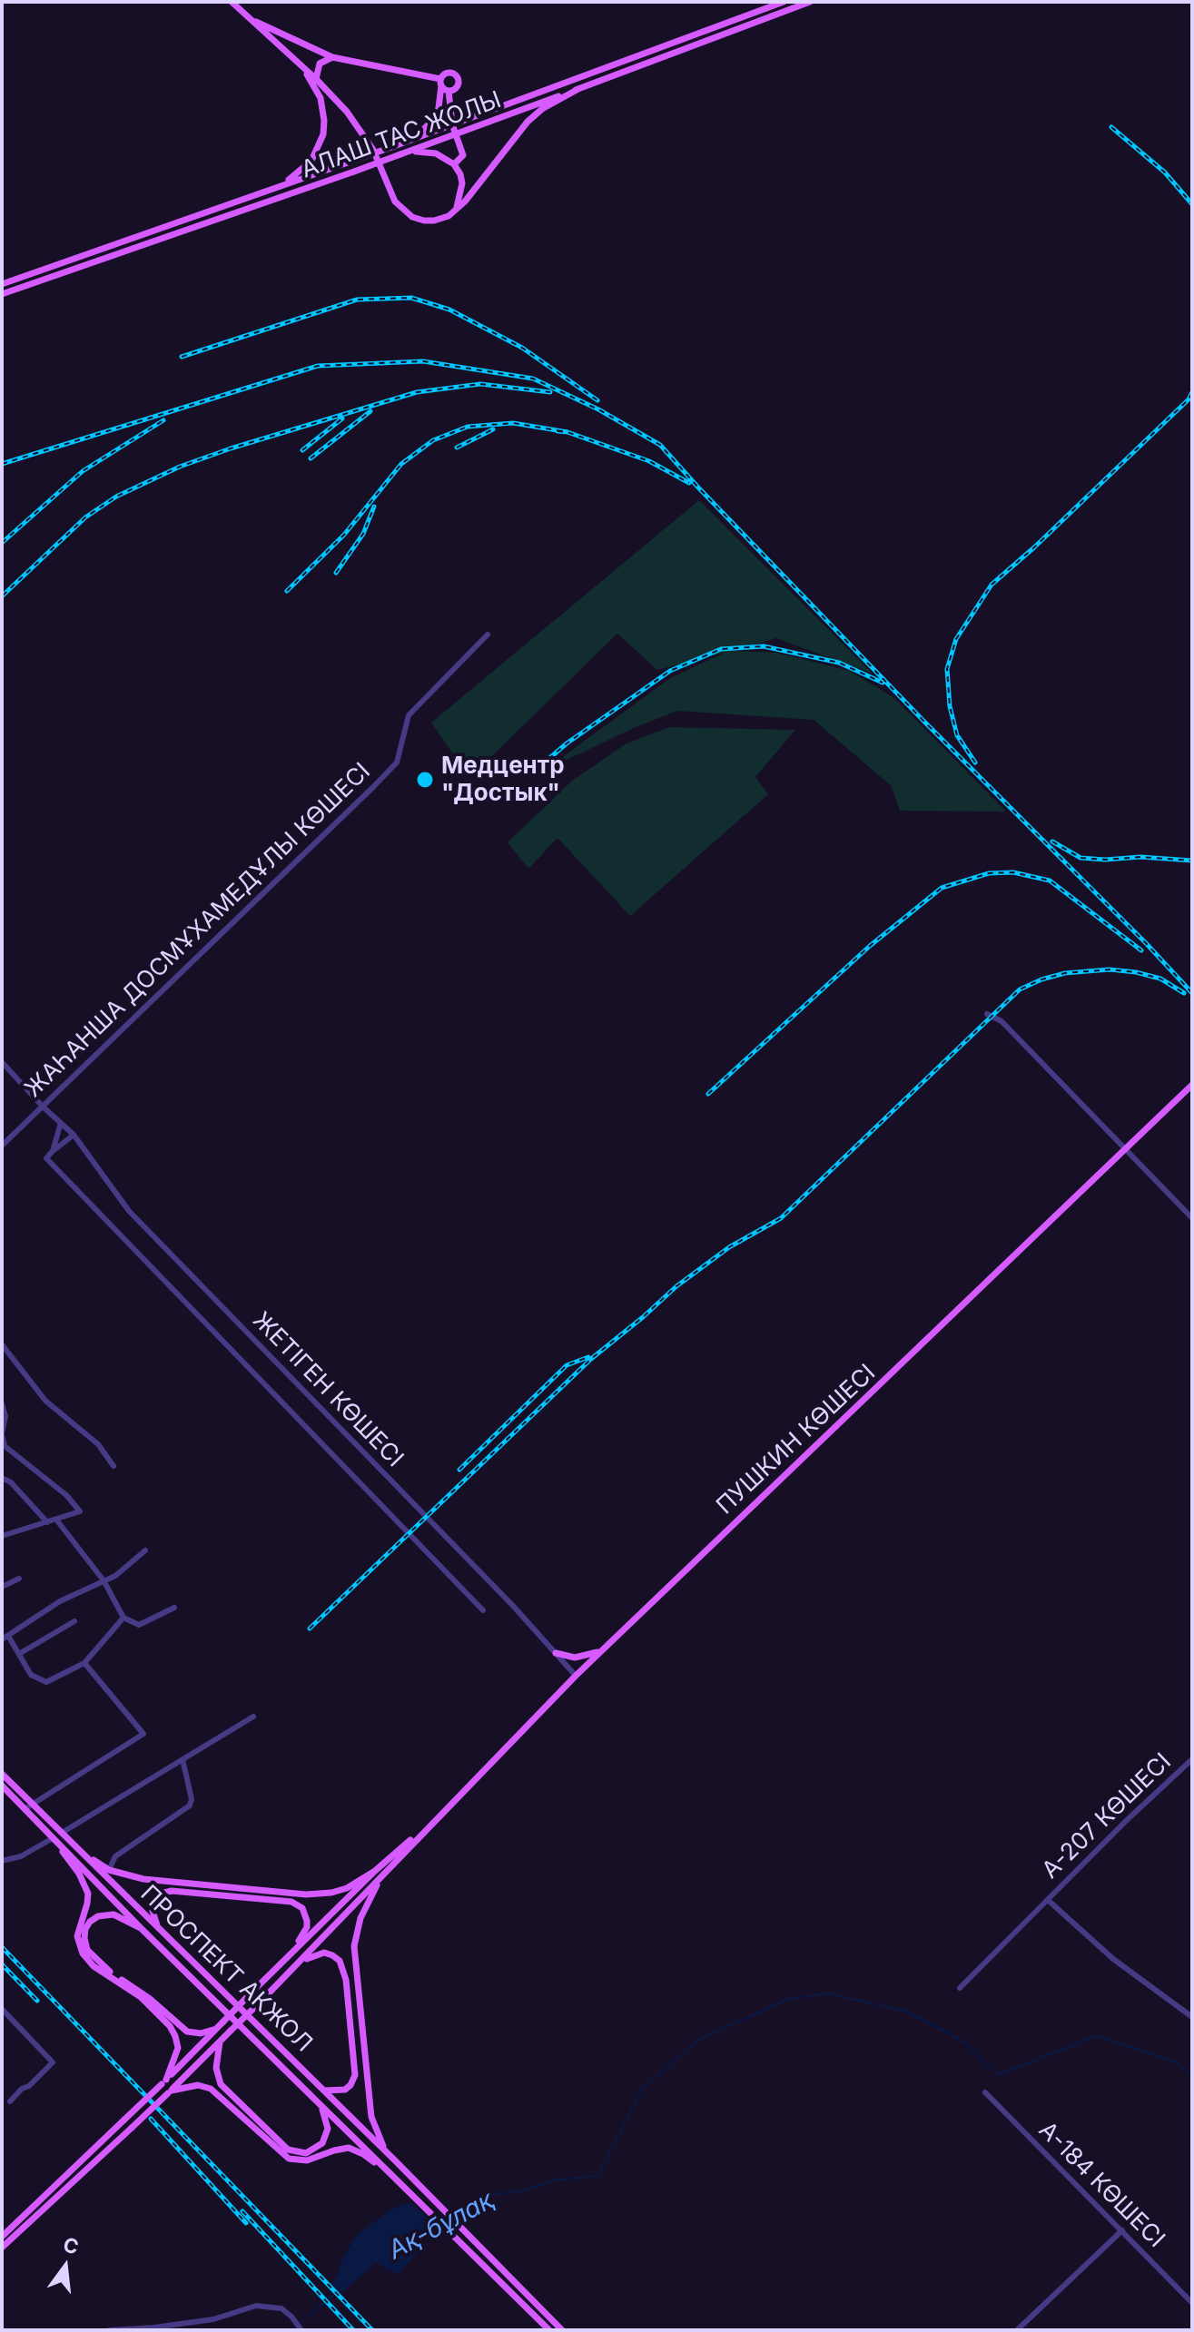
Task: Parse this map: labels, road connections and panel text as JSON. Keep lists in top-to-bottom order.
{
  "streets": {
    "main road": ["АЛАШ ТАС ЖОЛЫ", "ПУШКИН КӨШЕСІ", "ПРОСПЕКТ АКЖОЛ"],
    "street": [
      "ЖАҺАНША ДОСМҰХАМЕДҰЛЫ КӨШЕСІ",
      "ЖЕТІГЕН КӨШЕСІ",
      "А-207 КӨШЕСІ",
      "А-184 КӨШЕСІ"
    ]
  },
  "crossings": [
    ["ЖАҺАНША ДОСМҰХАМЕДҰЛЫ КӨШЕСІ", "ЖЕТІГЕН КӨШЕСІ"],
    ["ЖЕТІГЕН КӨШЕСІ", "ПУШКИН КӨШЕСІ"]
  ],
  "water": ["Ақ-бұлақ"],
  "places": ["Медцентр \"Достык\""],
  "north": "top"
}
